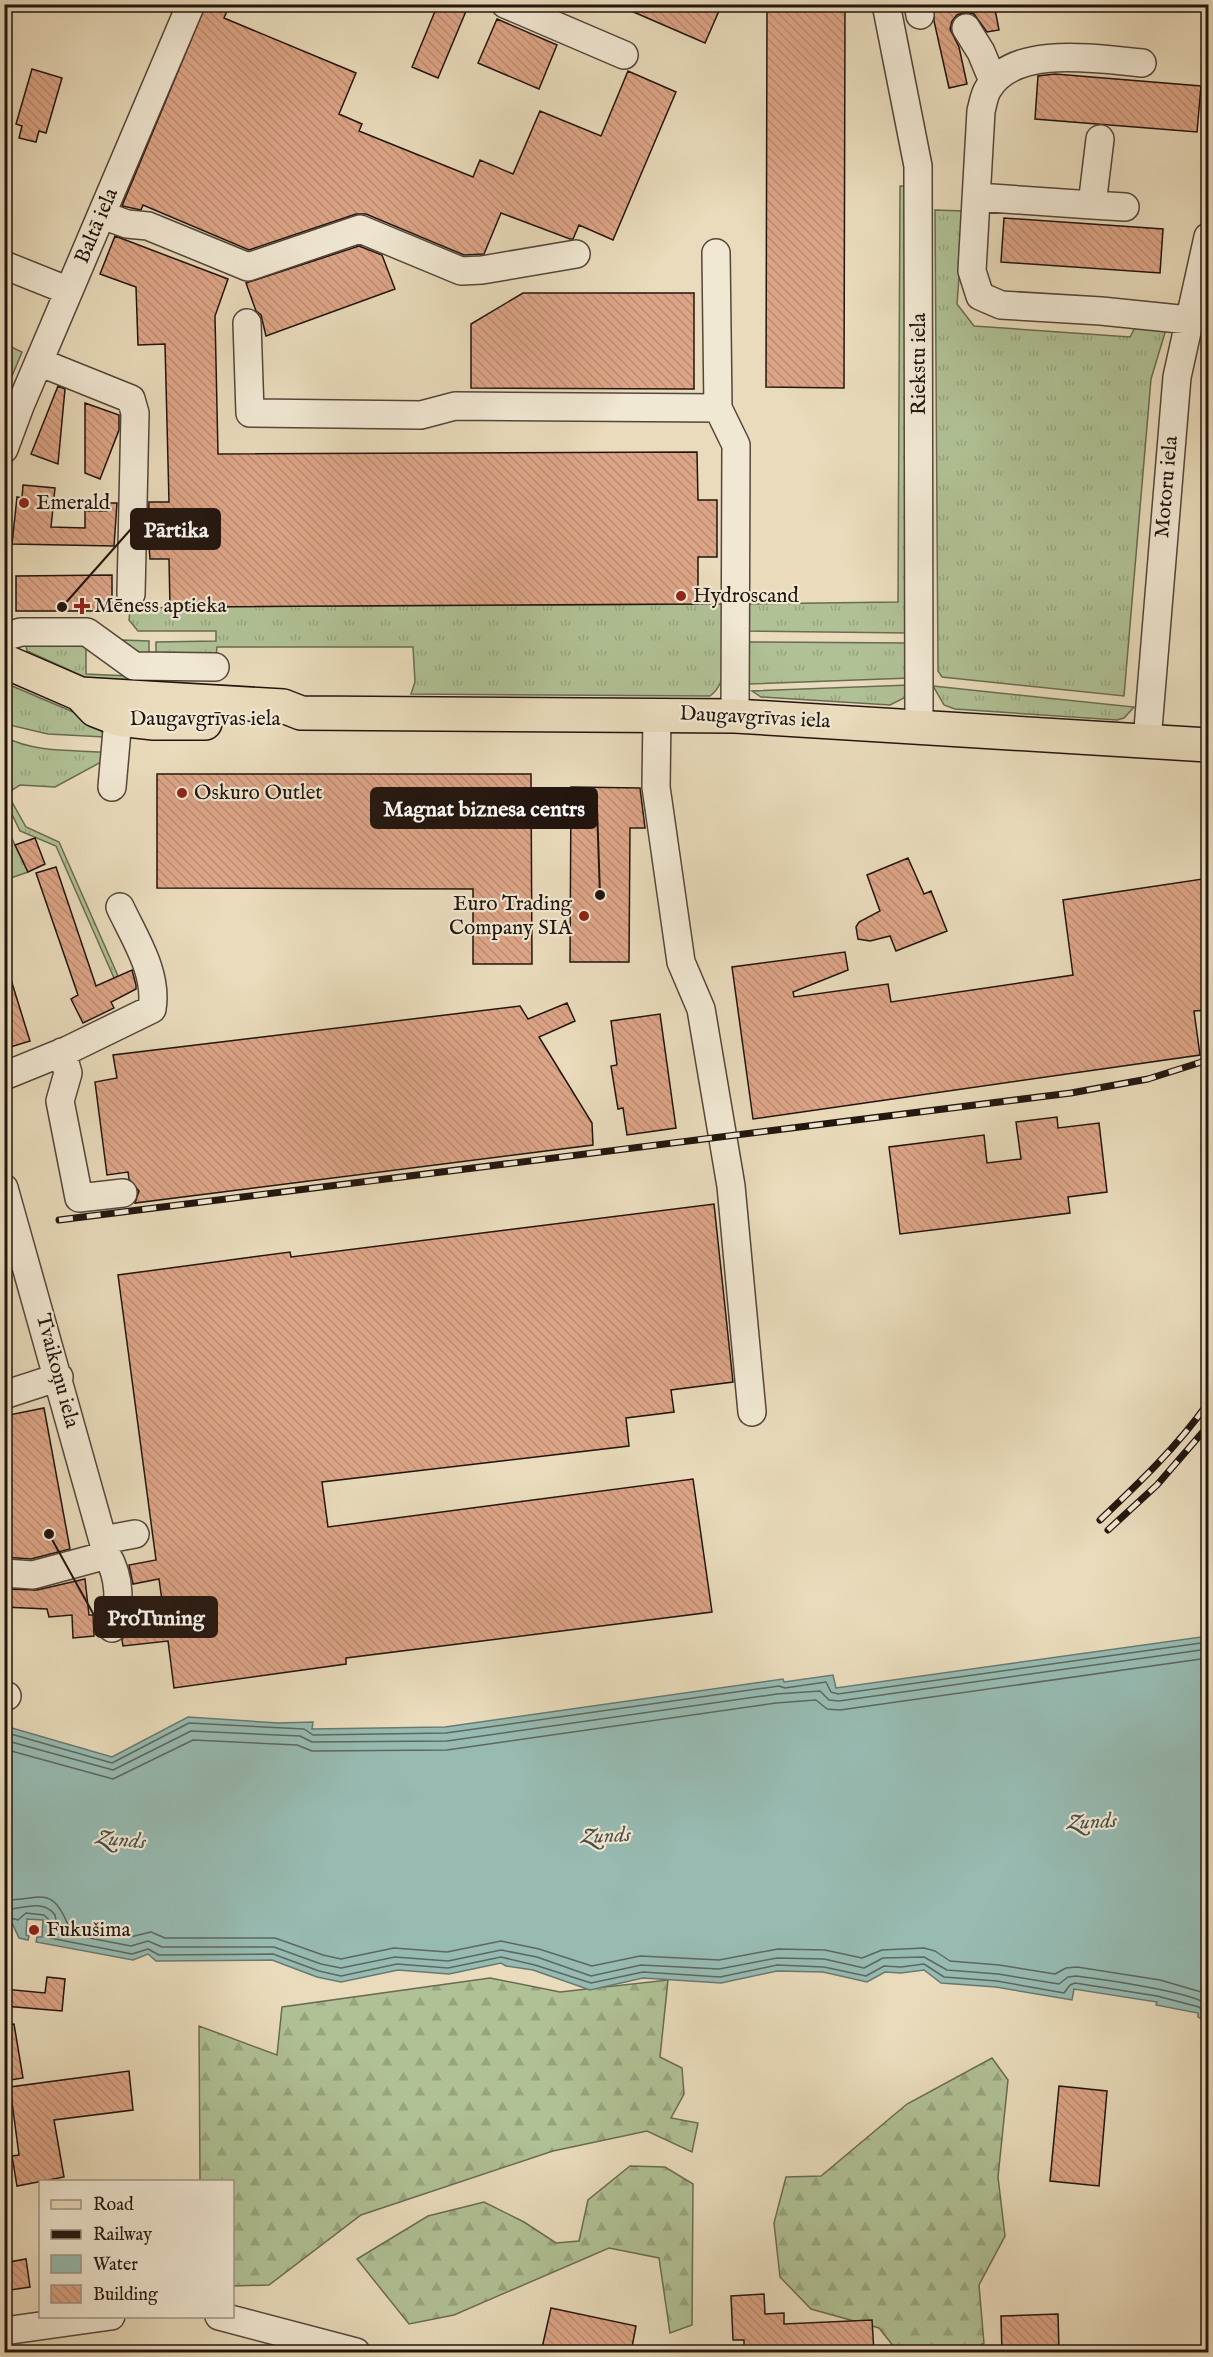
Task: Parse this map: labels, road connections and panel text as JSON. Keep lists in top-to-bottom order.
{
  "streets": {
    "main road": ["Daugavgrīvas iela"],
    "street": [
      "Baltā iela",
      "Riekstu iela",
      "Motoru iela",
      "Tvaikoņu iela"
    ]
  },
  "crossings": [
    ["Riekstu iela", "Daugavgrīvas iela"],
    ["Motoru iela", "Daugavgrīvas iela"]
  ],
  "water": ["Zunds"],
  "places": {
    "other": [
      "Emerald",
      "Hydroscand",
      "Pārtika",
      "Oskuro Outlet",
      "Magnat biznesa centrs",
      "Euro Trading Company SIA",
      "ProTuning",
      "Fukušima"
    ],
    "health": ["Mēness aptieka"]
  },
  "legend": [
    "Road",
    "Railway",
    "Water",
    "Building"
  ]
}
